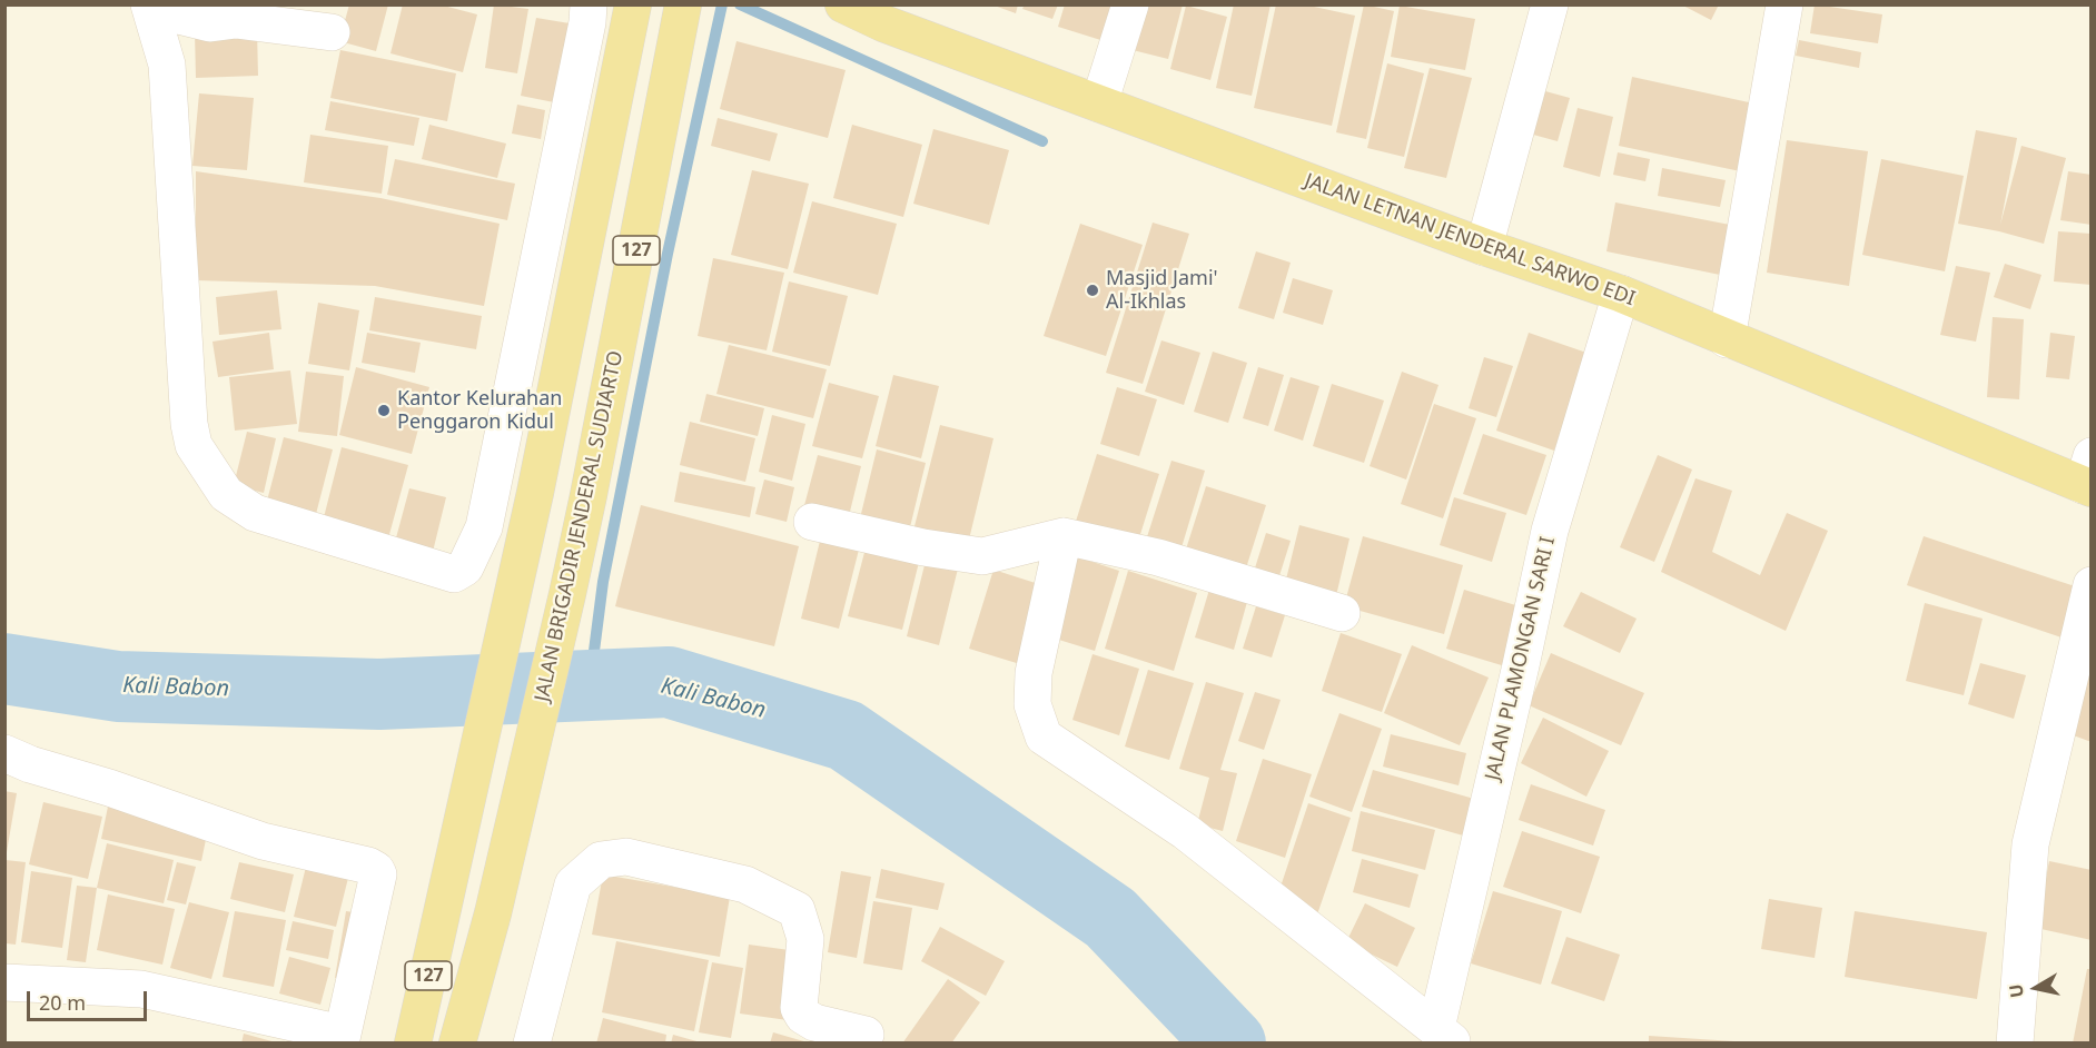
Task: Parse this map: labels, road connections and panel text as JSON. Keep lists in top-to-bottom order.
{
  "streets": {
    "main road": ["JALAN LETNAN JENDERAL SARWO EDI", "127", "JALAN BRIGADIR JENDERAL SUDIARTO"],
    "street": ["JALAN PLAMONGAN SARI I"]
  },
  "crossings": [
    ["JALAN LETNAN JENDERAL SARWO EDI", "JALAN PLAMONGAN SARI I"]
  ],
  "water": ["Kali Babon"],
  "places": ["Masjid Jami' Al-Ikhlas", "Kantor Kelurahan Penggaron Kidul"],
  "scale_bar": "20 m",
  "north": "left"
}
